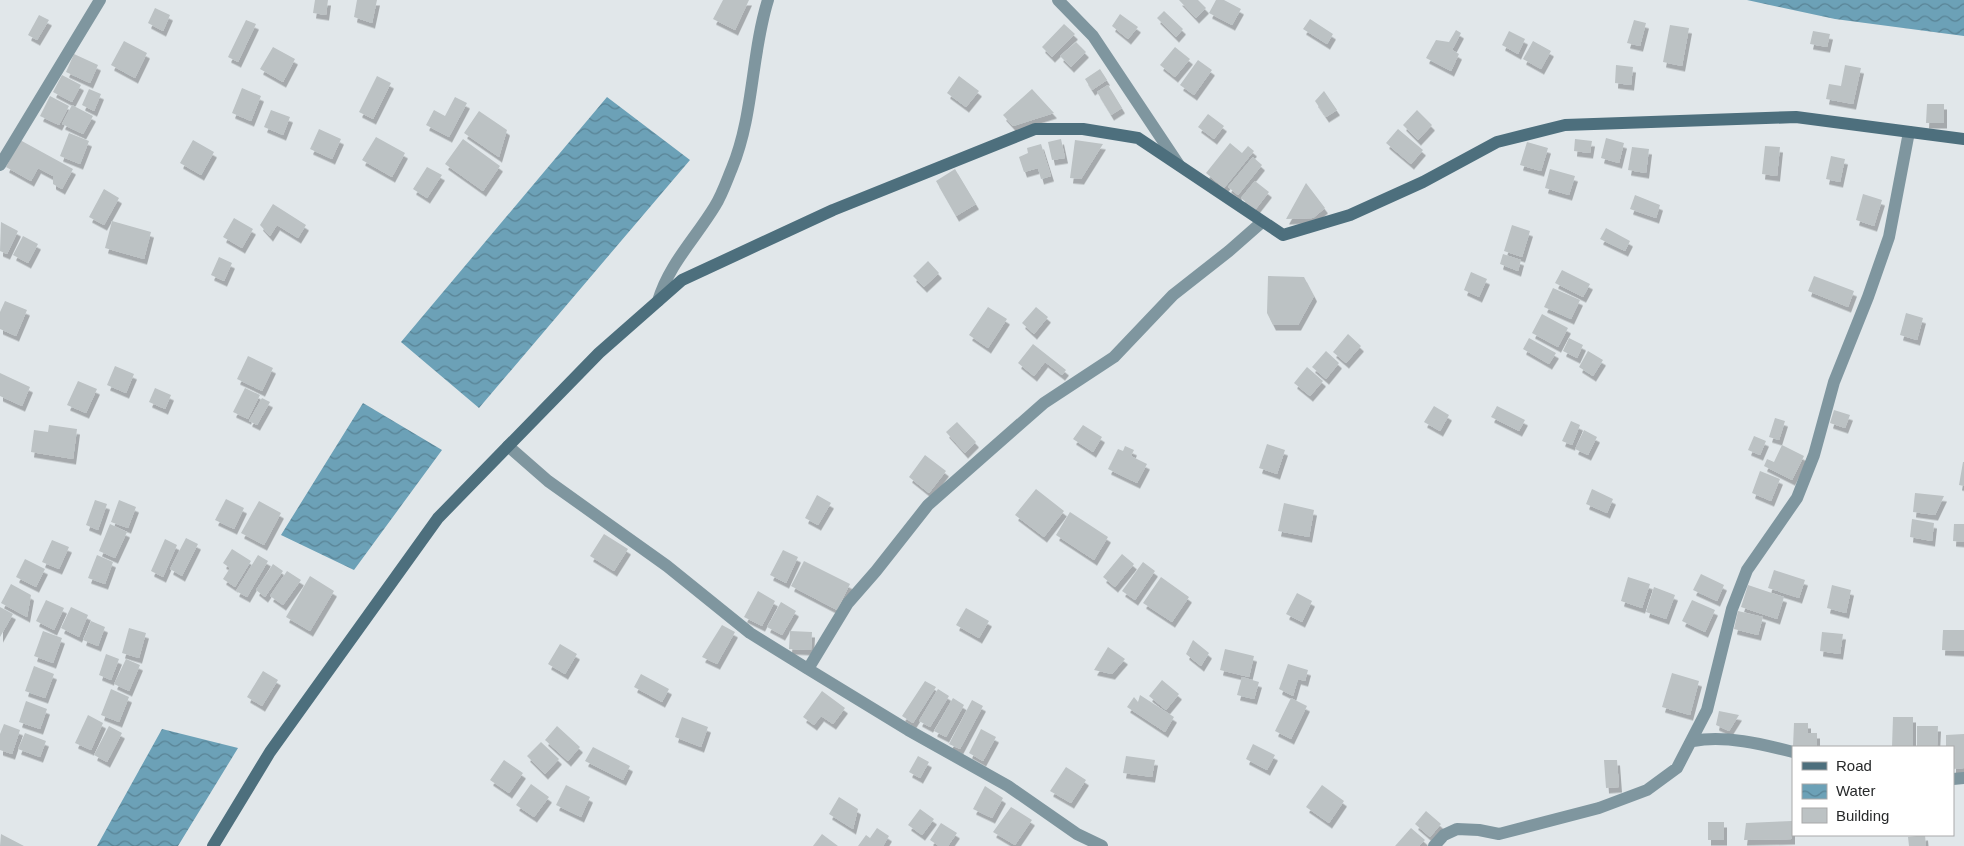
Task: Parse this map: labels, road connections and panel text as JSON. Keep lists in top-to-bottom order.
{
  "legend": ["Road", "Water", "Building"]
}
